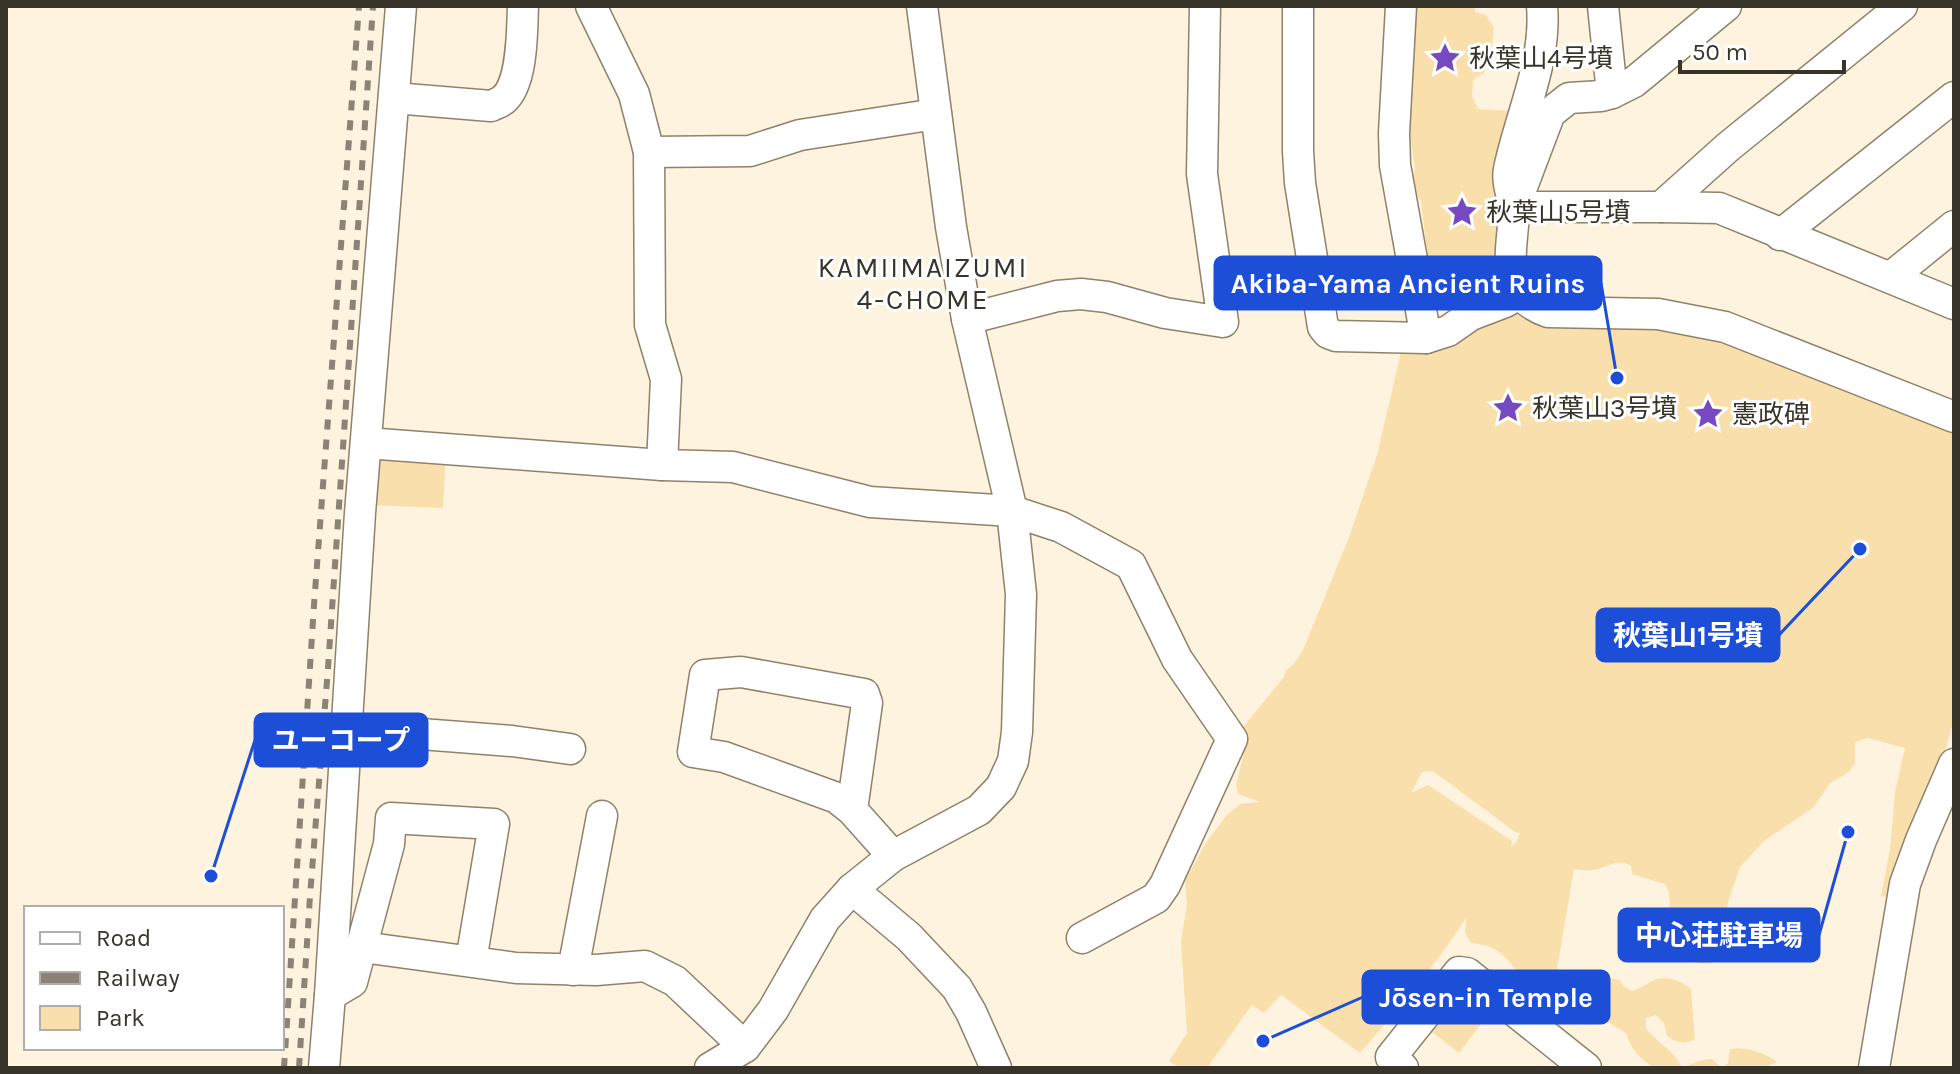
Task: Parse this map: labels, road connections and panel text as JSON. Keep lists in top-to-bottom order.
{
  "districts": ["KAMIIMAIZUMI 4-CHOME"],
  "places": {
    "place": [
      "秋葉山4号墳",
      "秋葉山5号墳",
      "秋葉山3号墳",
      "憲政碑"
    ],
    "other": [
      "Akiba-Yama Ancient Ruins",
      "秋葉山1号墳",
      "中心荘駐車場",
      "ユーコープ",
      "Jōsen-in Temple"
    ]
  },
  "legend": ["Road", "Railway", "Park"],
  "scale_bar": "50 m"
}
